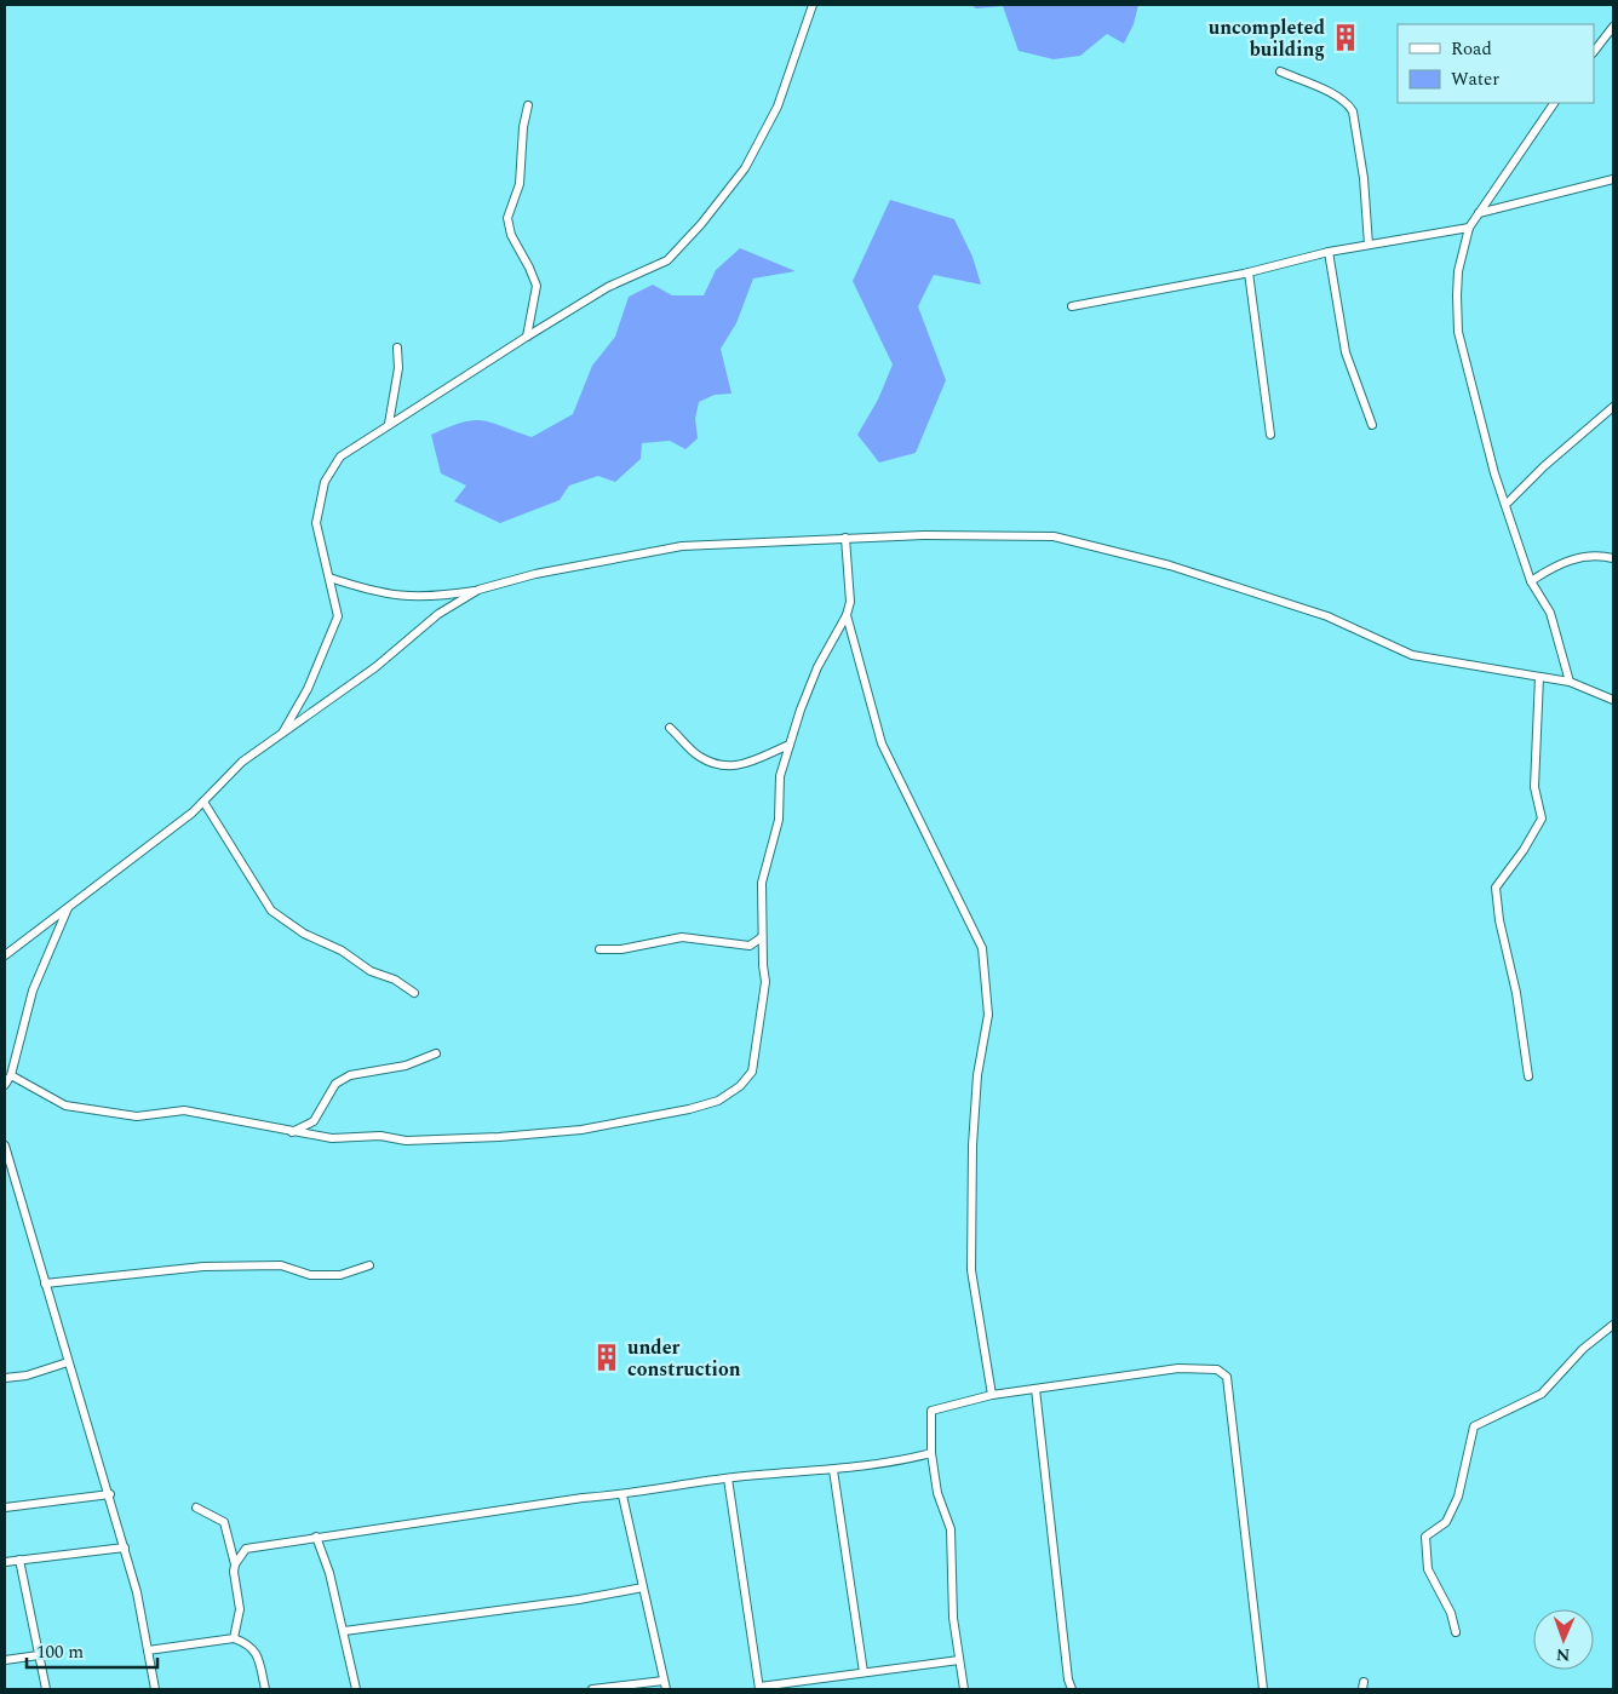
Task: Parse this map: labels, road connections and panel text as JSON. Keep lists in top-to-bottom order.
{
  "places": {
    "building": ["uncompleted building", "under construction"]
  },
  "legend": ["Road", "Water"],
  "scale_bar": "100 m",
  "north": "bottom"
}
